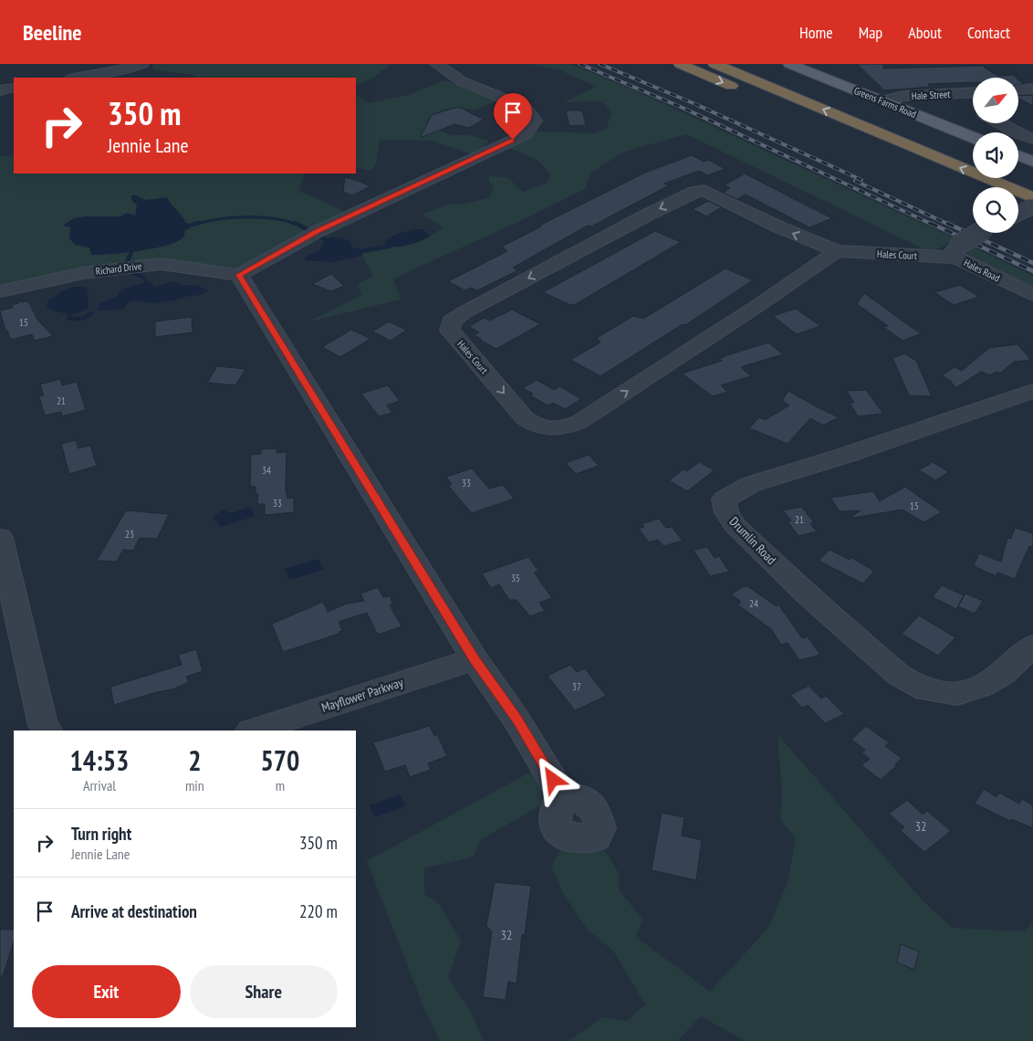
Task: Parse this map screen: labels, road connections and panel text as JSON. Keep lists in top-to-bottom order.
{
  "streets": {
    "main road": ["Greens Farms Road"],
    "street": [
      "Hale Street",
      "Hales Court",
      "Richard Drive",
      "Hales Road",
      "Drumlin Road",
      "Mayflower Parkway"
    ]
  },
  "crossings": [
    ["Hale Street", "Greens Farms Road"],
    ["Hales Court", "Hales Road"]
  ],
  "house_numbers": [
    "15",
    "21",
    "34",
    "33",
    "33",
    "15",
    "21",
    "23",
    "35",
    "24",
    "37",
    "32",
    "32"
  ],
  "north": "top right",
  "page": {
    "header": "Beeline",
    "nav": [
      "Home",
      "Map",
      "About",
      "Contact"
    ],
    "turn": ["350 m", "Jennie Lane"],
    "eta": [
      "14:53",
      "Arrival",
      "2",
      "min",
      "570",
      "m"
    ],
    "list": [
      {
        "name": "Turn right",
        "note": "Jennie Lane",
        "value": "350 m"
      },
      {
        "name": "Arrive at destination",
        "value": "220 m"
      }
    ],
    "buttons": ["Exit", "Share"]
  }
}
